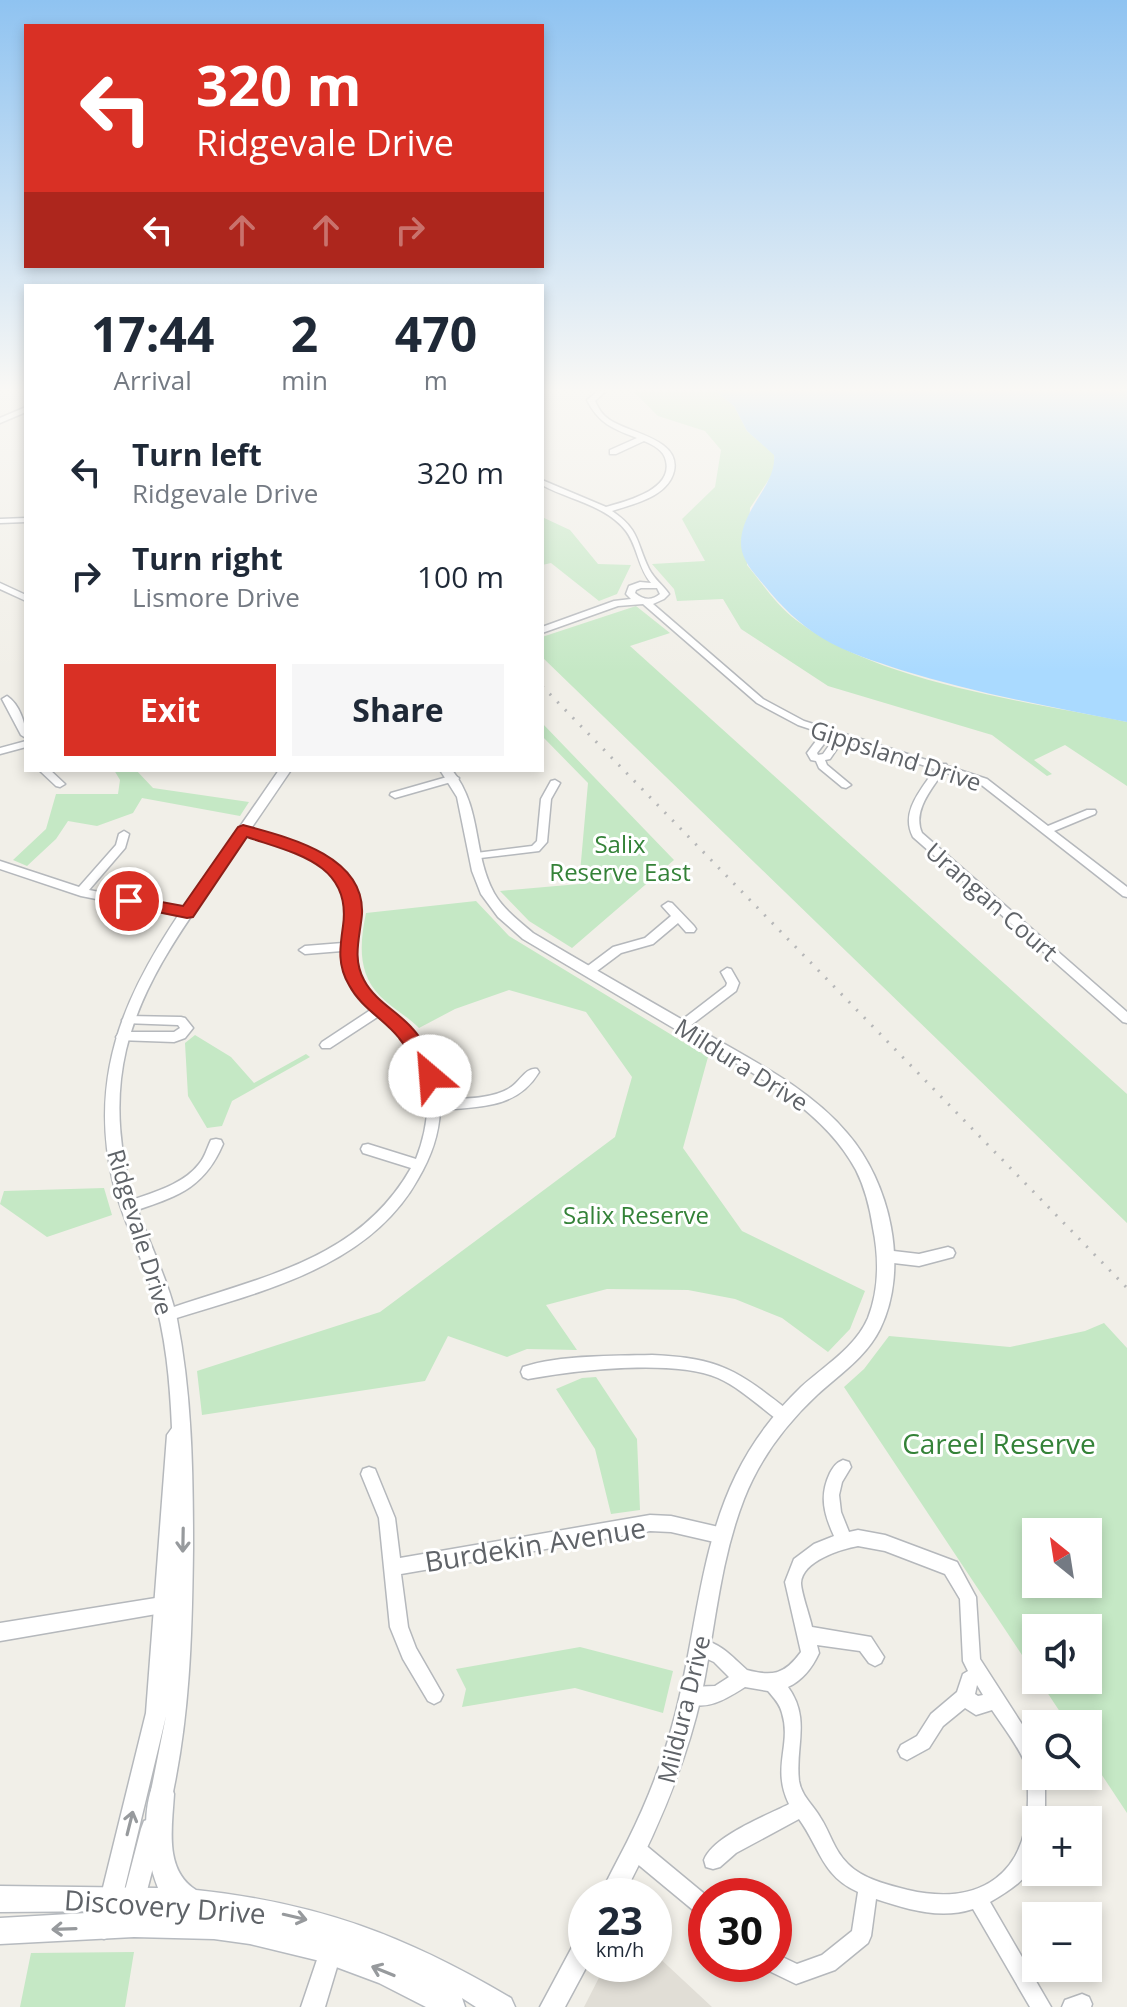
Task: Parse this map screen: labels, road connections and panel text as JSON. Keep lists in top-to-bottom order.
{
  "streets": {
    "main road": ["Discovery Drive"],
    "street": [
      "Gippsland Drive",
      "Urangan Court",
      "Mildura Drive",
      "Ridgevale Drive",
      "Burdekin Avenue"
    ]
  },
  "crossings": [
    ["Gippsland Drive", "Urangan Court"],
    ["Mildura Drive", "Burdekin Avenue"],
    ["Ridgevale Drive", "Discovery Drive"]
  ],
  "parks": ["Salix Reserve East", "Salix Reserve", "Careel Reserve"],
  "north": "top left",
  "page": {
    "turn": ["320 m", "Ridgevale Drive"],
    "eta": [
      "17:44",
      "Arrival",
      "2",
      "min",
      "470",
      "m"
    ],
    "list": [
      {
        "name": "Turn left",
        "note": "Ridgevale Drive",
        "value": "320 m"
      },
      {
        "name": "Turn right",
        "note": "Lismore Drive",
        "value": "100 m"
      }
    ],
    "buttons": ["Exit", "Share"],
    "map_buttons": ["+", "−"],
    "speed": "23 km/h",
    "limit": "30"
  }
}
